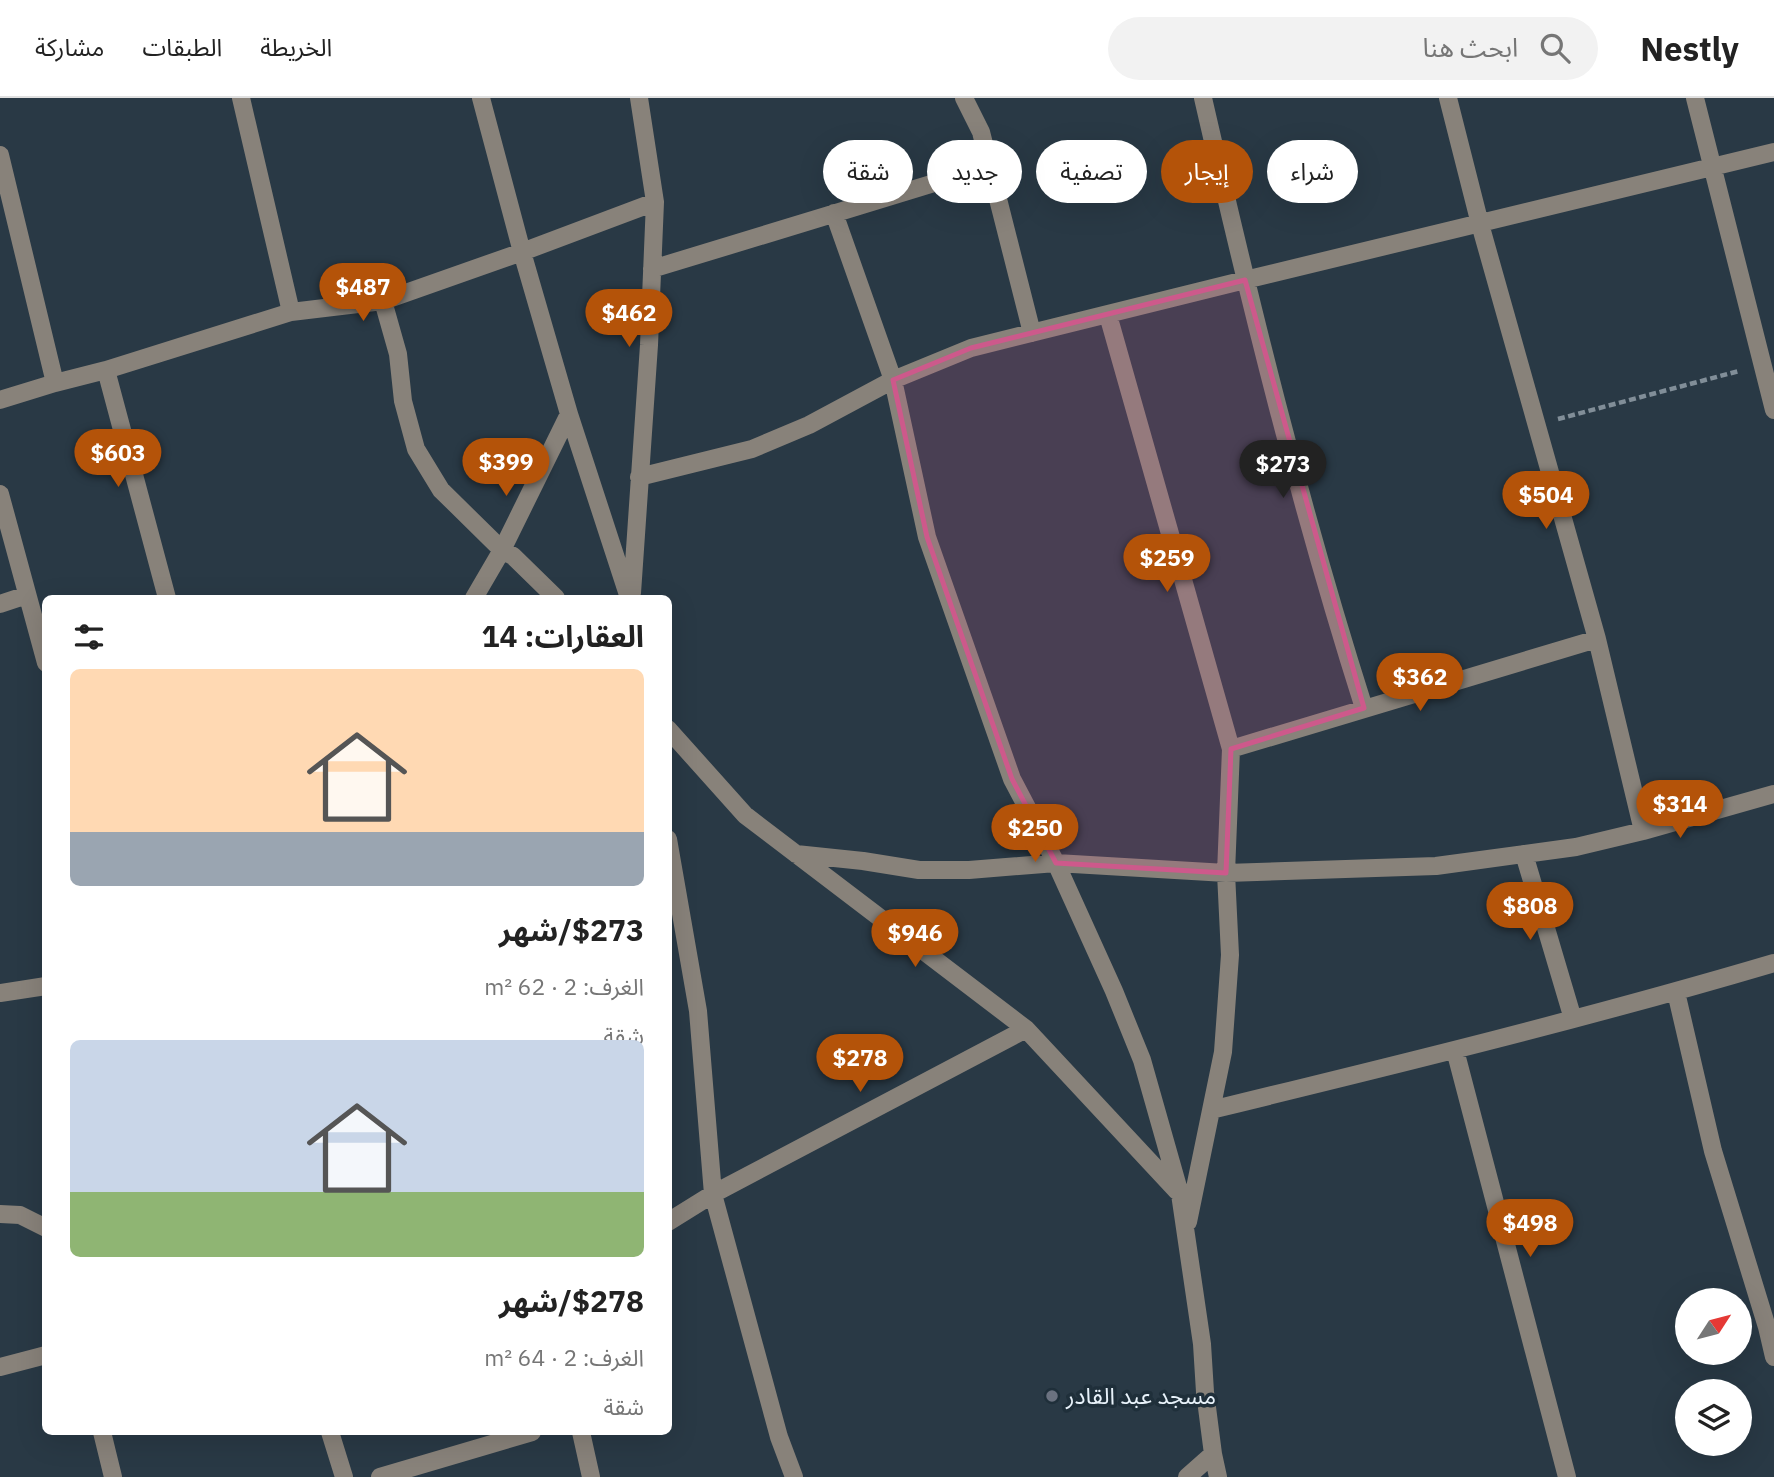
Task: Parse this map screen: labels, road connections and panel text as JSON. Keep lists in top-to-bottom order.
{
  "places": ["مسجد عبد القادر"],
  "north": "top right",
  "page": {
    "header": "Nestly",
    "search": "ابحث هنا",
    "nav": ["الخريطة", "الطبقات", "مشاركة"],
    "chip": [
      "شراء",
      "إيجار",
      "تصفية",
      "جديد",
      "شقة"
    ],
    "price": [
      "$487",
      "$462",
      "$603",
      "$399",
      "$273",
      "$504",
      "$259",
      "$362",
      "$314",
      "$250",
      "$808",
      "$946",
      "$278",
      "$498"
    ],
    "heading": "العقارات: 14",
    "list": [
      {
        "name": "$273/شهر",
        "note": "الغرف: 2 · 62 m² · شقة"
      },
      {
        "name": "$278/شهر",
        "note": "الغرف: 2 · 64 m² · شقة"
      }
    ]
  }
}
